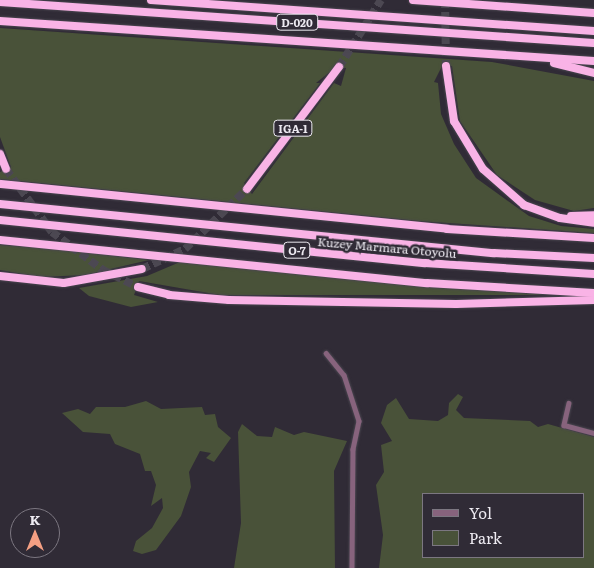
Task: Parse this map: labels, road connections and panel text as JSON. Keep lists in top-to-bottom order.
{
  "streets": {
    "highway": [
      "D-020",
      "IGA-1",
      "Kuzey Marmara Otoyolu",
      "O-7"
    ]
  },
  "legend": ["Yol", "Park"],
  "north": "top"
}
